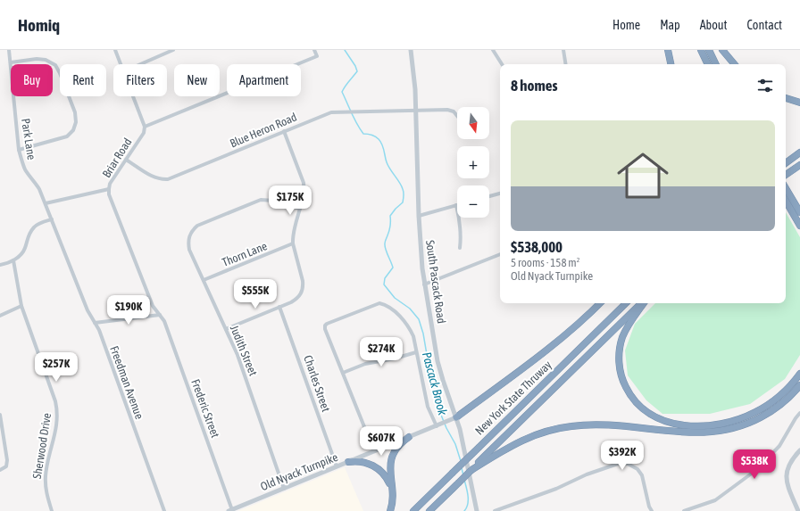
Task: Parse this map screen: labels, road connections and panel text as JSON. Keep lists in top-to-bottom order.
{
  "streets": {
    "highway": ["New York State Thruway"],
    "street": [
      "Blue Heron Road",
      "Park Lane",
      "Briar Road",
      "Thorn Lane",
      "South Pascack Road",
      "Judith Street",
      "Freedman Avenue",
      "Charles Street",
      "Frederic Street",
      "Sherwood Drive",
      "Old Nyack Turnpike"
    ]
  },
  "crossings": [
    ["Blue Heron Road", "Briar Road"],
    ["Blue Heron Road", "South Pascack Road"],
    ["Park Lane", "Freedman Avenue"],
    ["Briar Road", "Frederic Street"],
    ["Thorn Lane", "Judith Street"],
    ["South Pascack Road", "Old Nyack Turnpike"],
    ["Judith Street", "Old Nyack Turnpike"],
    ["Charles Street", "Old Nyack Turnpike"],
    ["Frederic Street", "Old Nyack Turnpike"]
  ],
  "water": ["Pascack Brook"],
  "north": "bottom",
  "page": {
    "header": "Homiq",
    "nav": [
      "Home",
      "Map",
      "About",
      "Contact"
    ],
    "chip": [
      "Buy",
      "Rent",
      "Filters",
      "New",
      "Apartment"
    ],
    "heading": "8 homes",
    "map_buttons": ["+", "−"],
    "list": [
      {
        "name": "$538,000",
        "note": "5 rooms · 158 m² · Old Nyack Turnpike"
      }
    ],
    "price": [
      "$175K",
      "$555K",
      "$190K",
      "$274K",
      "$257K",
      "$607K",
      "$392K",
      "$538K"
    ]
  }
}
